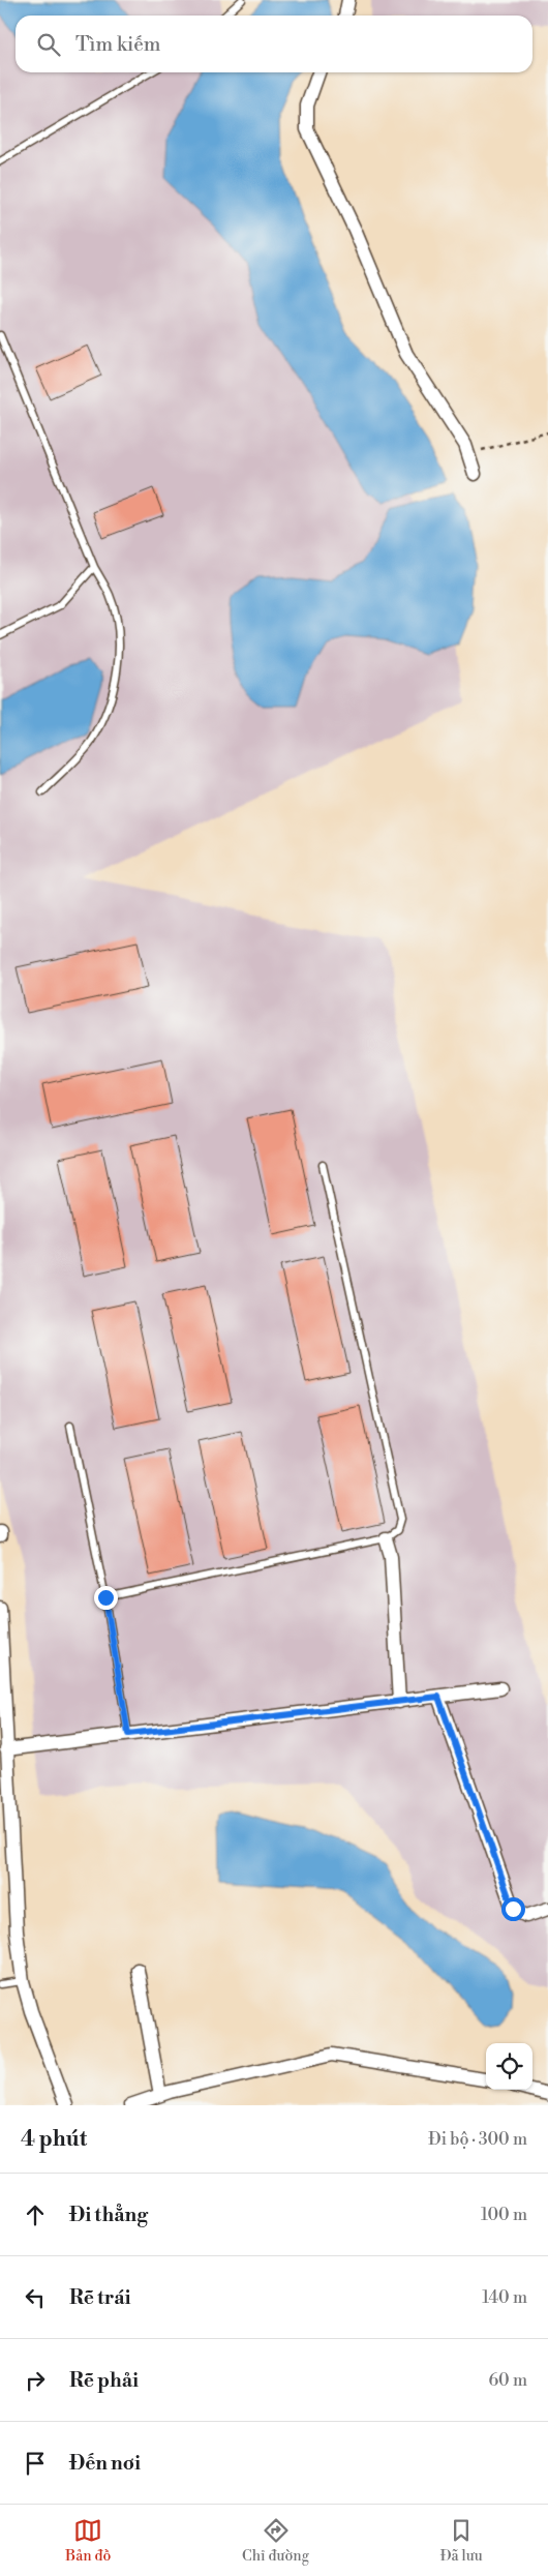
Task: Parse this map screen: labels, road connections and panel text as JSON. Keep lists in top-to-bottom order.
{
  "page": {
    "search": "Tìm kiếm",
    "heading": ["4 phút", "Đi bộ · 300 m"],
    "list": [
      ["Đi thẳng", "100 m"],
      ["Rẽ trái", "140 m"],
      ["Rẽ phải", "60 m"],
      "Đến nơi"
    ],
    "nav": ["Bản đồ", "Chỉ đường", "Đã lưu"]
  }
}
